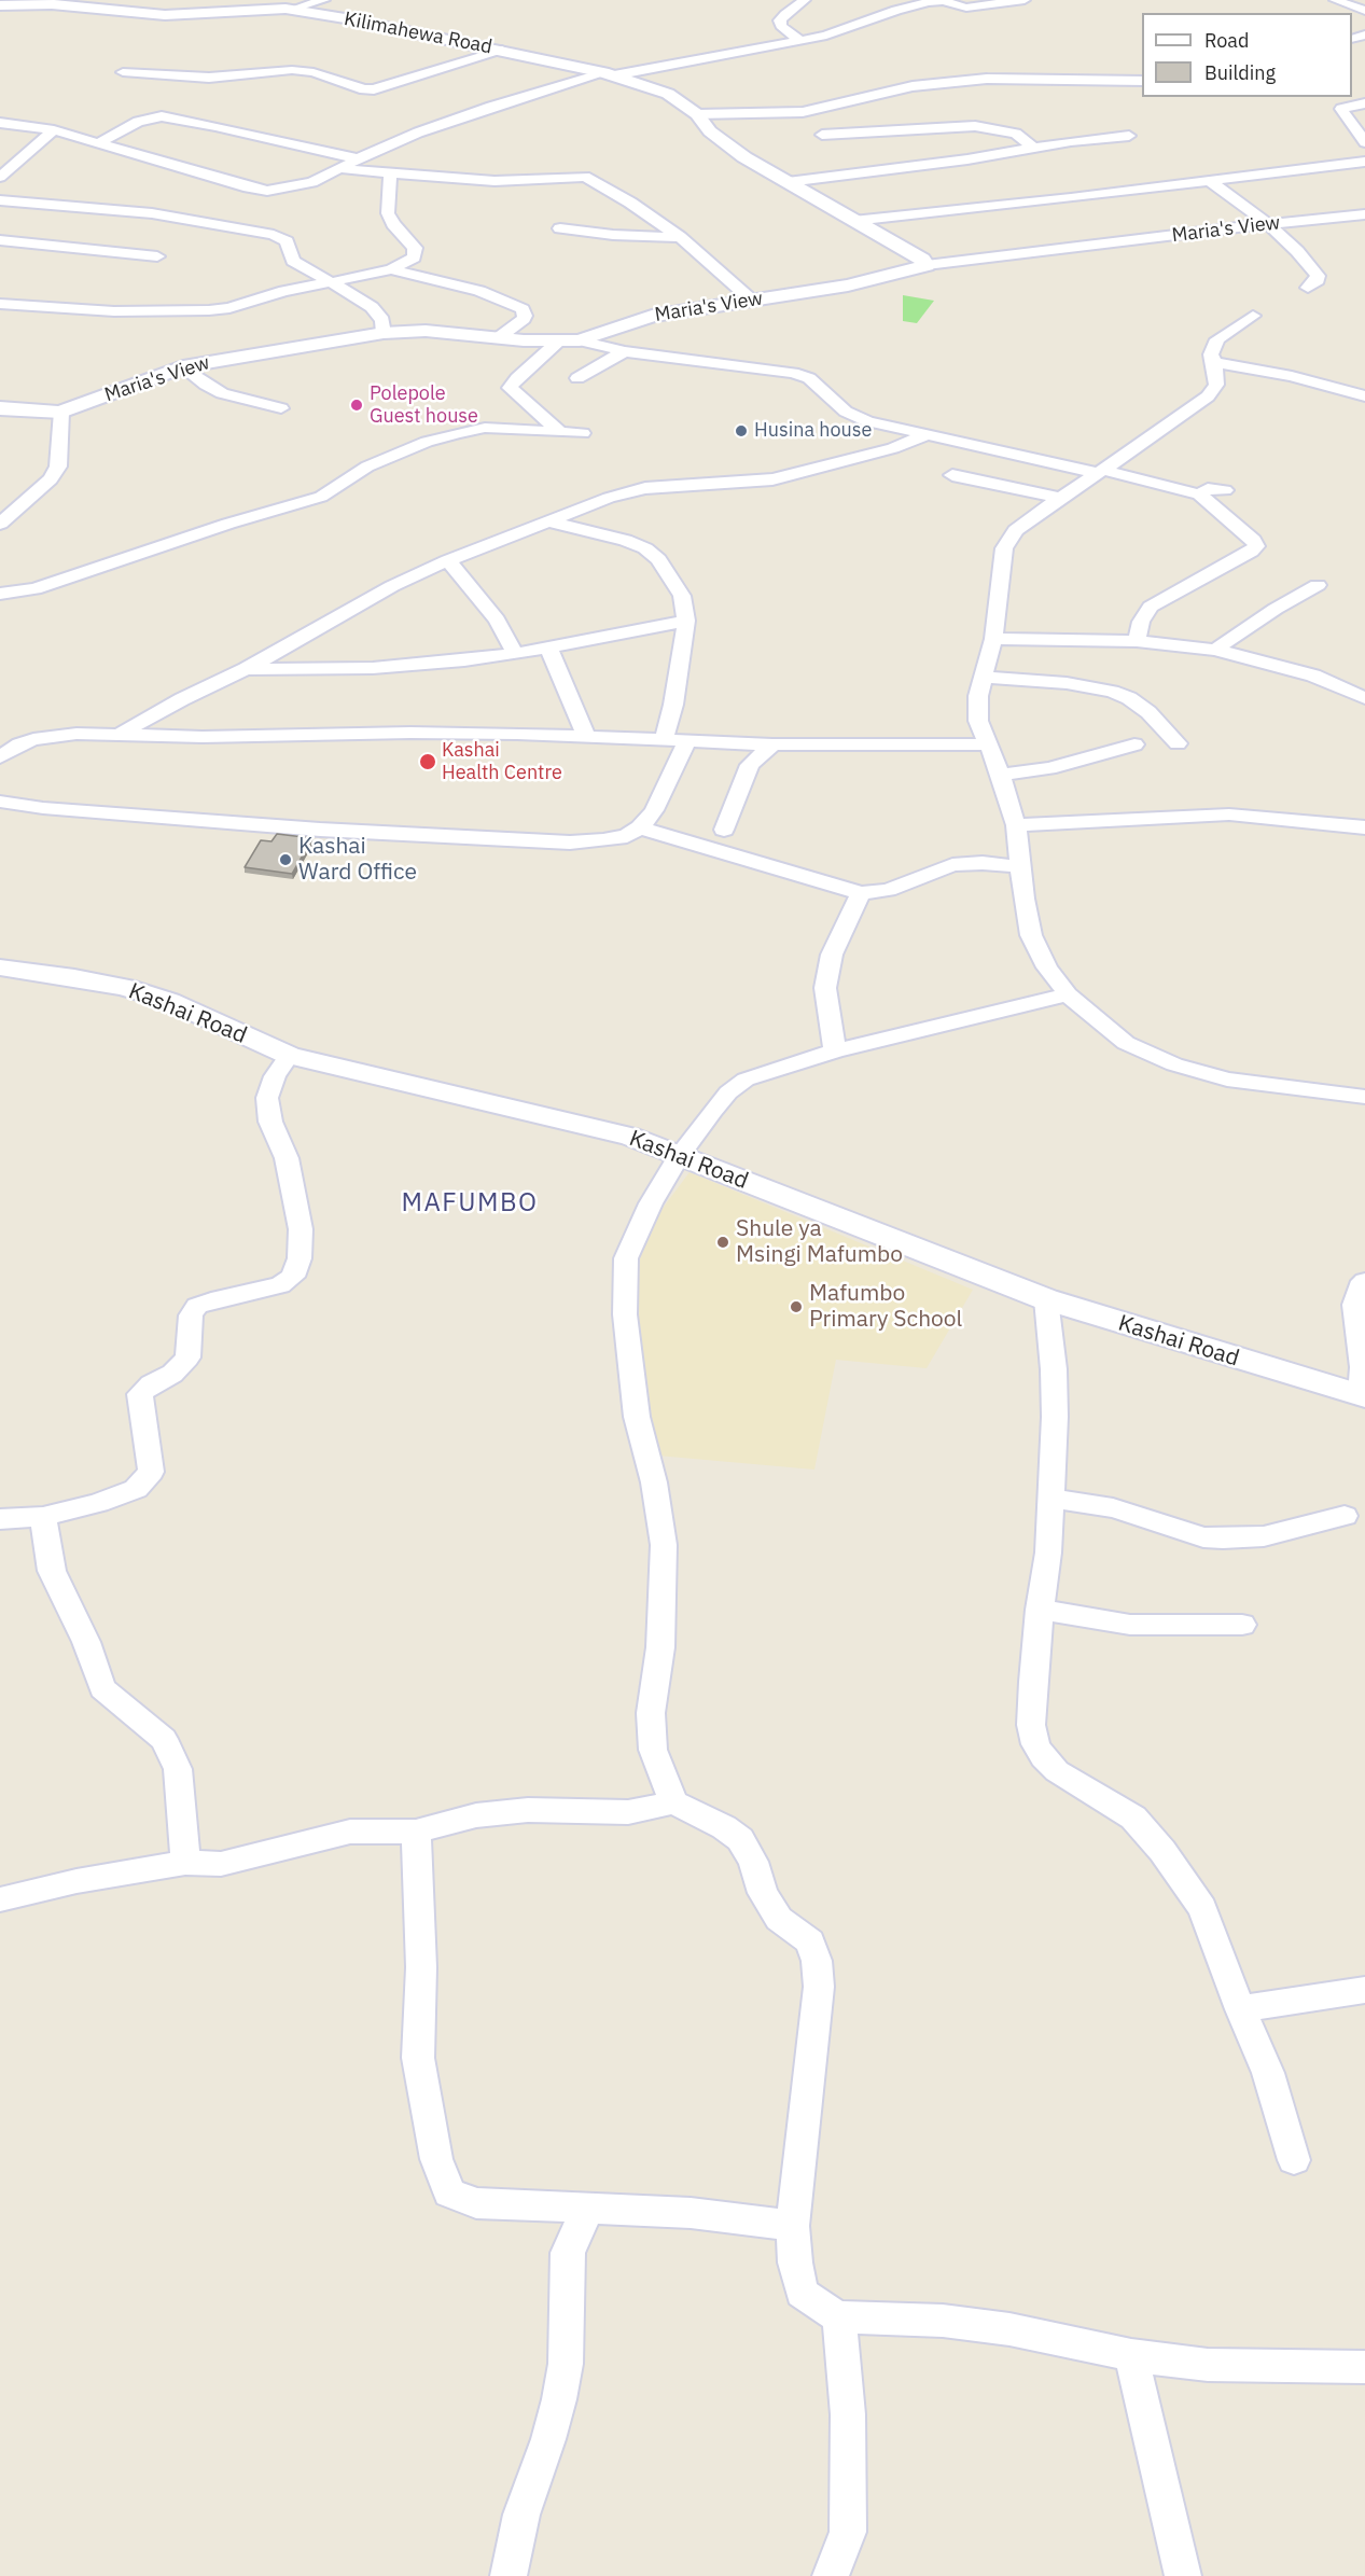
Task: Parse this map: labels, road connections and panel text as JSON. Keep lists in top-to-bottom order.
{
  "streets": {
    "street": ["Kilimahewa Road", "Maria's View", "Kashai Road"]
  },
  "crossings": [
    ["Kilimahewa Road", "Maria's View"]
  ],
  "districts": ["MAFUMBO"],
  "places": [
    "Polepole Guest house",
    "Husina house",
    "Kashai Health Centre",
    "Kashai Ward Office",
    "Shule ya Msingi Mafumbo",
    "Mafumbo Primary School"
  ],
  "legend": ["Road", "Building"]
}
